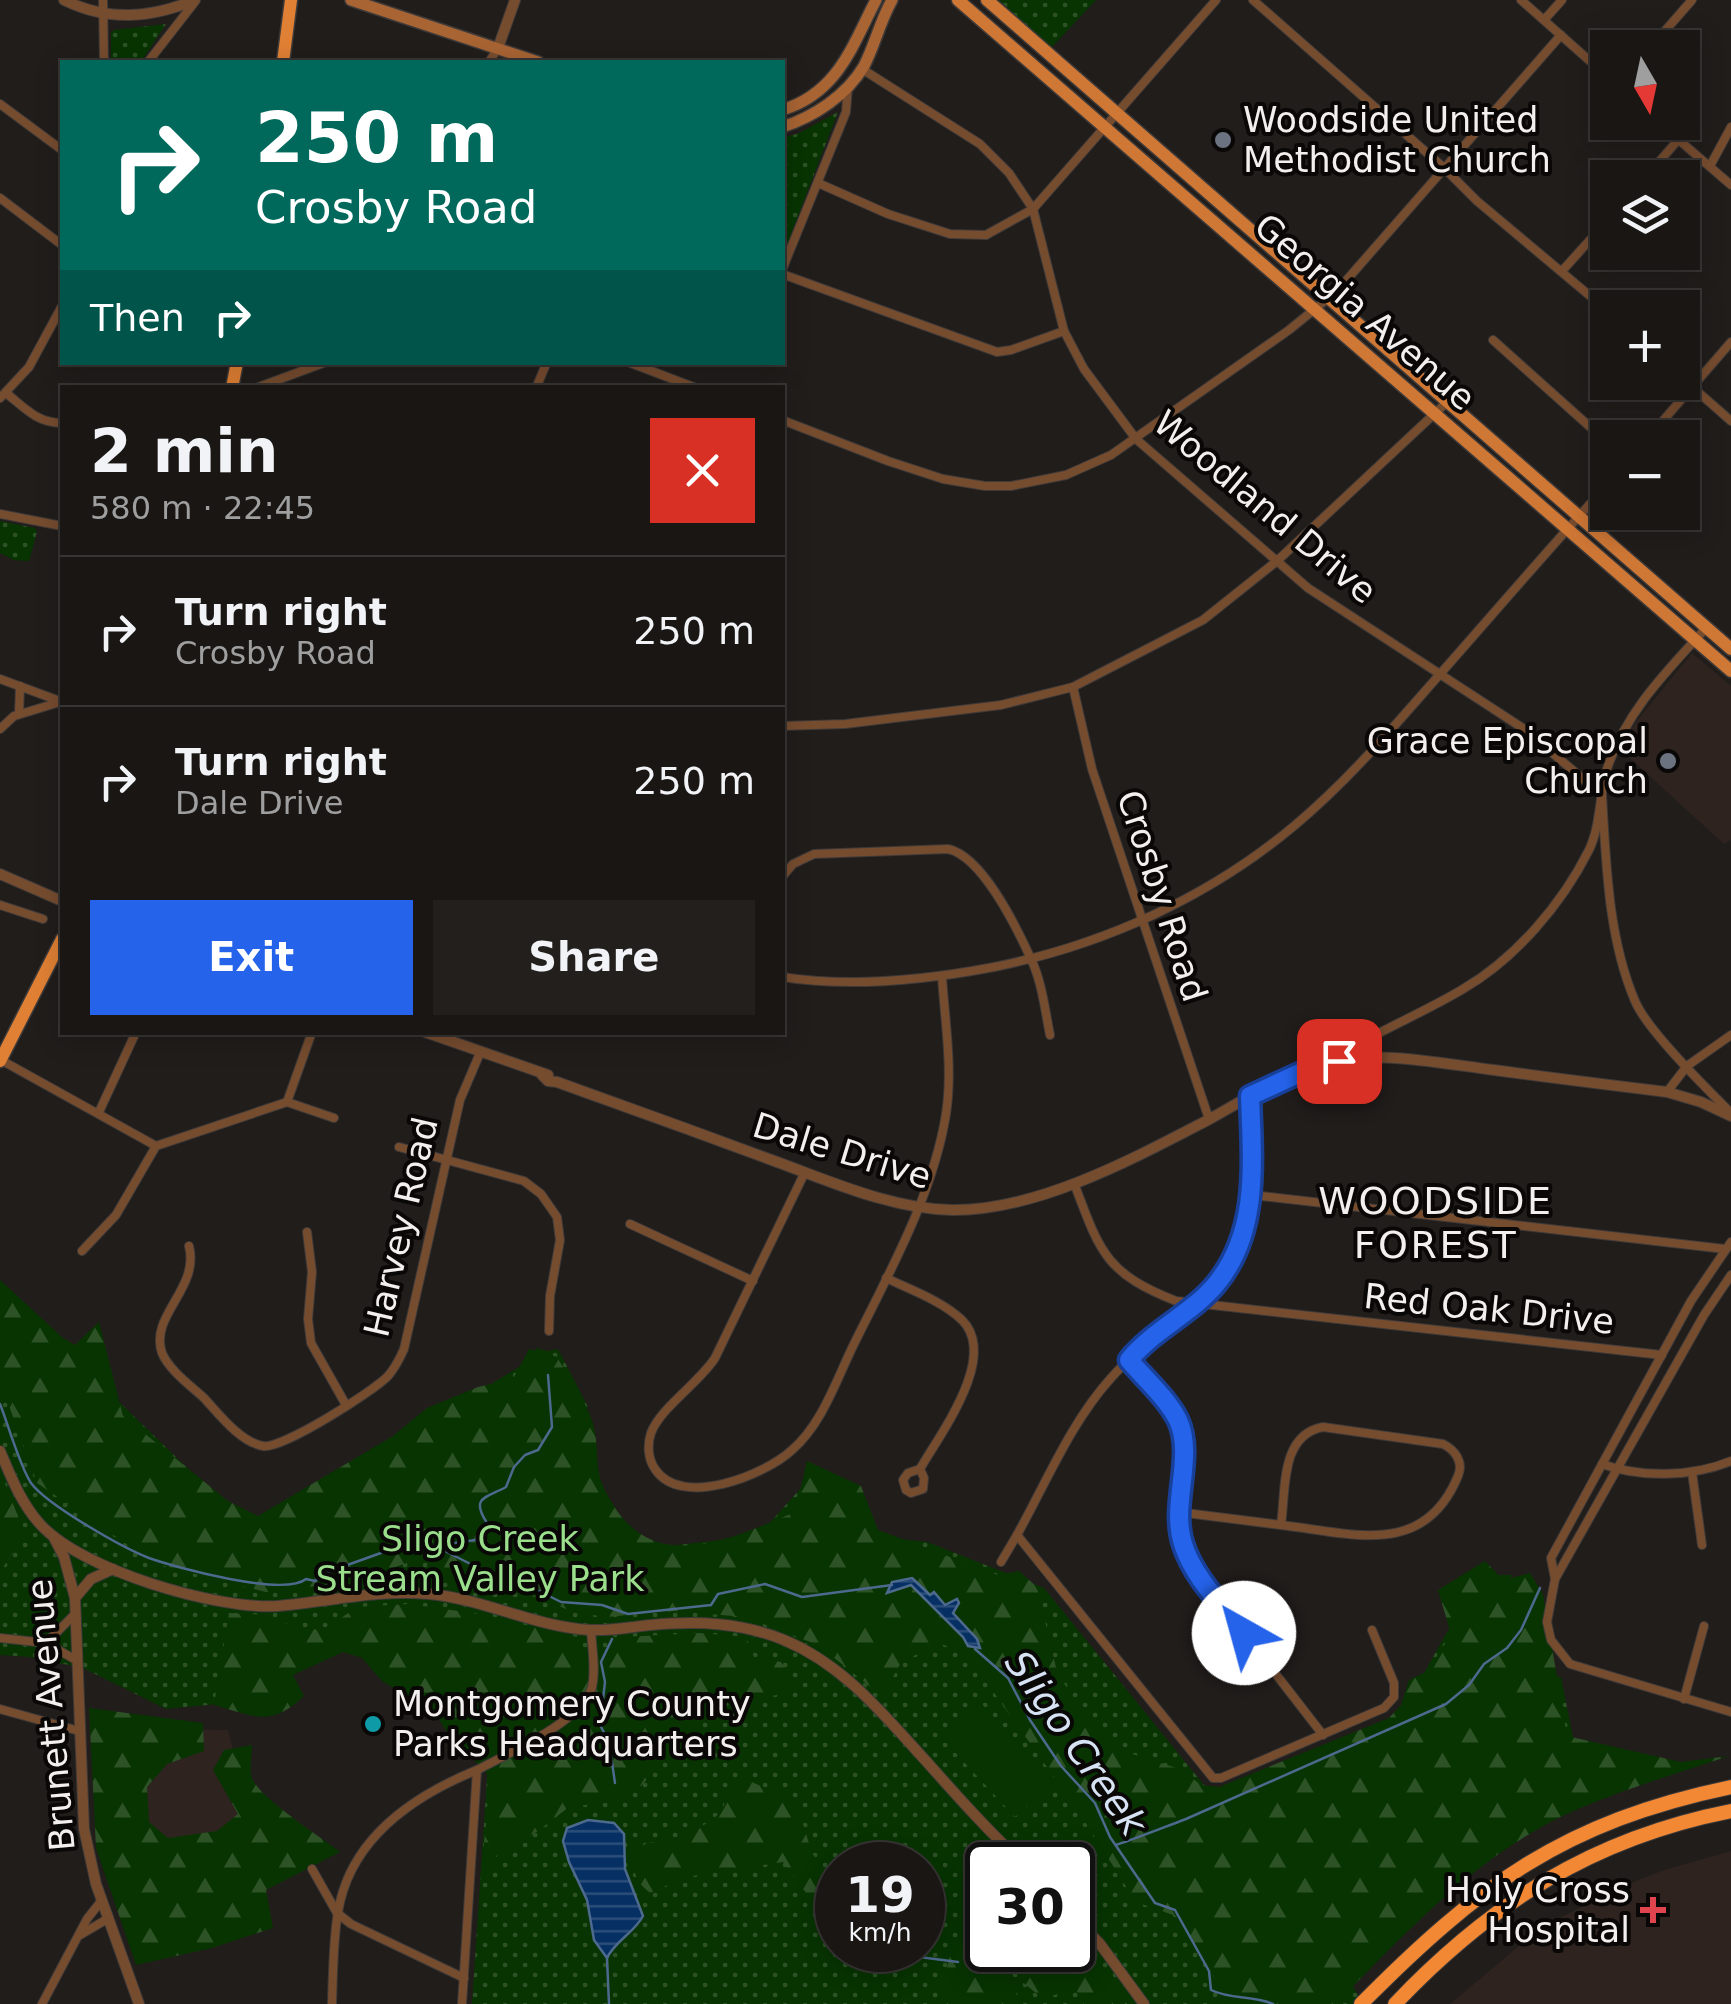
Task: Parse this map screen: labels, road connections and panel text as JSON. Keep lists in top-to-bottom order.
{
  "streets": {
    "main road": ["Georgia Avenue"],
    "street": [
      "Woodland Drive",
      "Crosby Road",
      "Dale Drive",
      "Harvey Road",
      "Red Oak Drive",
      "Brunett Avenue"
    ]
  },
  "crossings": [
    ["Crosby Road", "Dale Drive"],
    ["Dale Drive", "Harvey Road"],
    ["Dale Drive", "Red Oak Drive"]
  ],
  "districts": ["WOODSIDE FOREST"],
  "water": ["Sligo Creek"],
  "parks": ["Sligo Creek Stream Valley Park"],
  "places": {
    "other": ["Woodside United Methodist Church", "Grace Episcopal Church", "Montgomery County Parks Headquarters"],
    "health": ["Holy Cross Hospital"]
  },
  "north": "bottom",
  "page": {
    "map_buttons": ["+", "−"],
    "turn": ["250 m", "Crosby Road"],
    "then": "Then",
    "heading": ["2 min", "580 m · 22:45"],
    "list": [
      {
        "name": "Turn right",
        "note": "Crosby Road",
        "value": "250 m"
      },
      {
        "name": "Turn right",
        "note": "Dale Drive",
        "value": "250 m"
      }
    ],
    "buttons": ["Exit", "Share"],
    "speed": "19 km/h",
    "limit": "30"
  }
}
